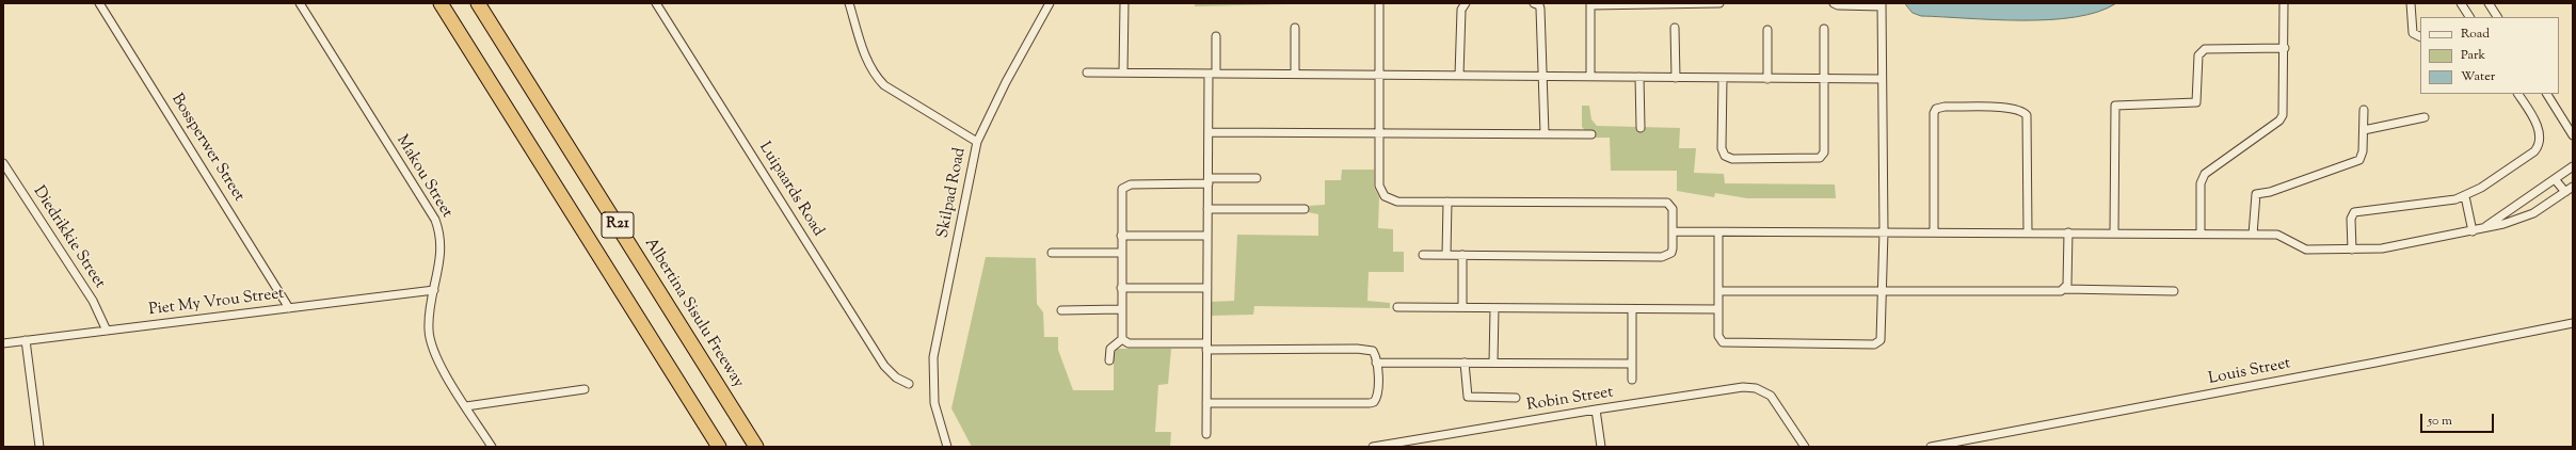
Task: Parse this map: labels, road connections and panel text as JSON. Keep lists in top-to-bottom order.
{
  "streets": {
    "highway": ["R21", "Albertina Sisulu Freeway"],
    "street": [
      "Bossperwer Street",
      "Makou Street",
      "Luipaards Road",
      "Skilpad Road",
      "Diedrikkie Street",
      "Piet My Vrou Street",
      "Louis Street",
      "Robin Street"
    ]
  },
  "crossings": [
    ["Bossperwer Street", "Piet My Vrou Street"],
    ["Makou Street", "Piet My Vrou Street"],
    ["Diedrikkie Street", "Piet My Vrou Street"]
  ],
  "legend": ["Road", "Park", "Water"],
  "scale_bar": "50 m"
}
